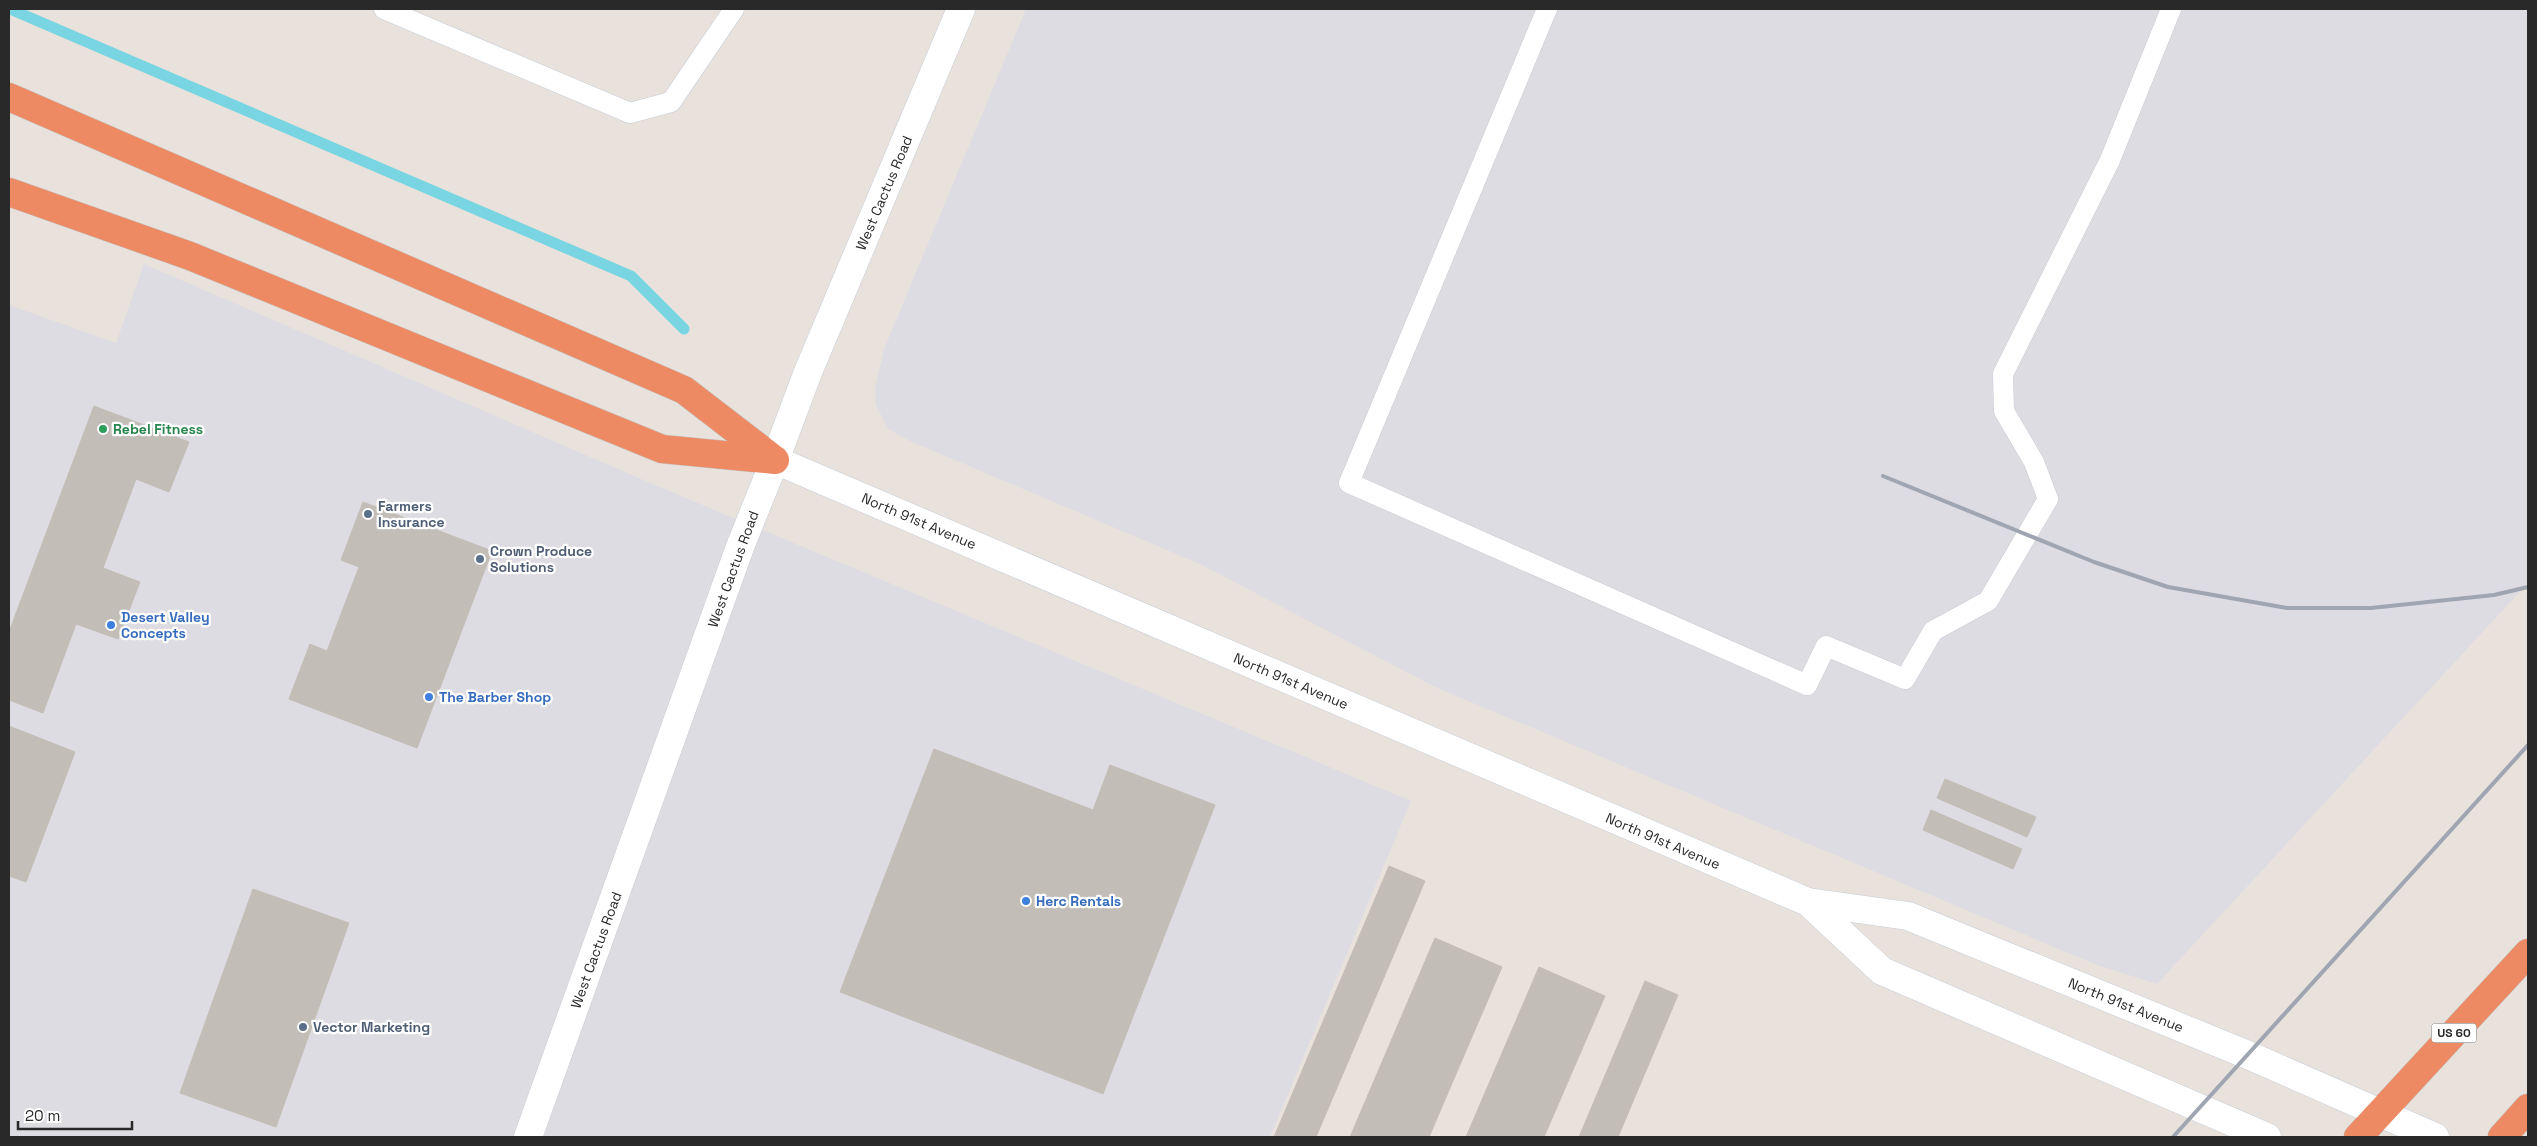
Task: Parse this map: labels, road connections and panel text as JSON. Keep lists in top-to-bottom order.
{
  "streets": {
    "highway": ["US 60"],
    "main road": ["West Cactus Road", "North 91st Avenue"]
  },
  "crossings": [
    ["West Cactus Road", "North 91st Avenue"],
    ["North 91st Avenue", "US 60"]
  ],
  "places": [
    "Rebel Fitness",
    "Farmers Insurance",
    "Crown Produce Solutions",
    "Desert Valley Concepts",
    "The Barber Shop",
    "Herc Rentals",
    "Vector Marketing"
  ],
  "scale_bar": "20 m"
}
